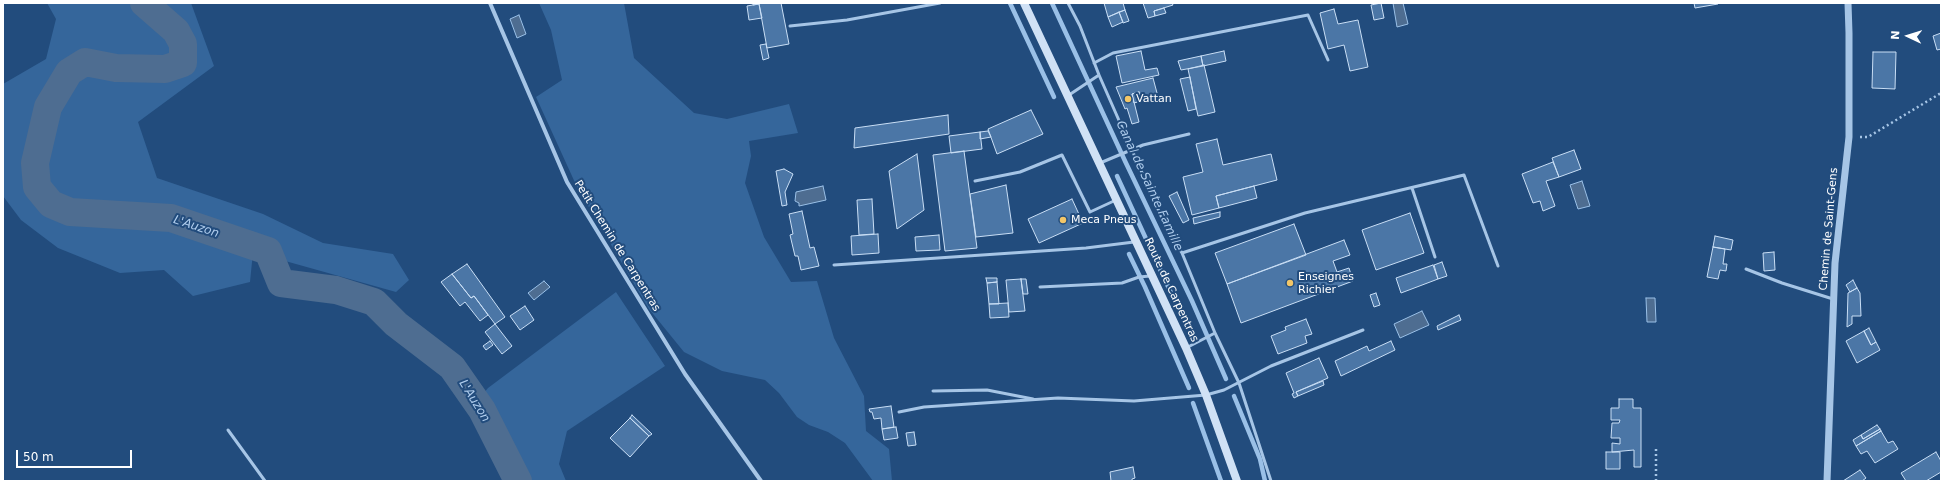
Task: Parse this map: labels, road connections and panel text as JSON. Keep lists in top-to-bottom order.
{
  "streets": {
    "main road": ["Route de Carpentras"],
    "street": ["Chemin de Saint-Gens", "Petit Chemin de Carpentras"]
  },
  "water": ["Canal de Sainte Famille", "L'Auzon"],
  "places": ["Vattan", "Meca Pneus", "Enseignes Richier"],
  "scale_bar": "50 m",
  "north": "left"
}
